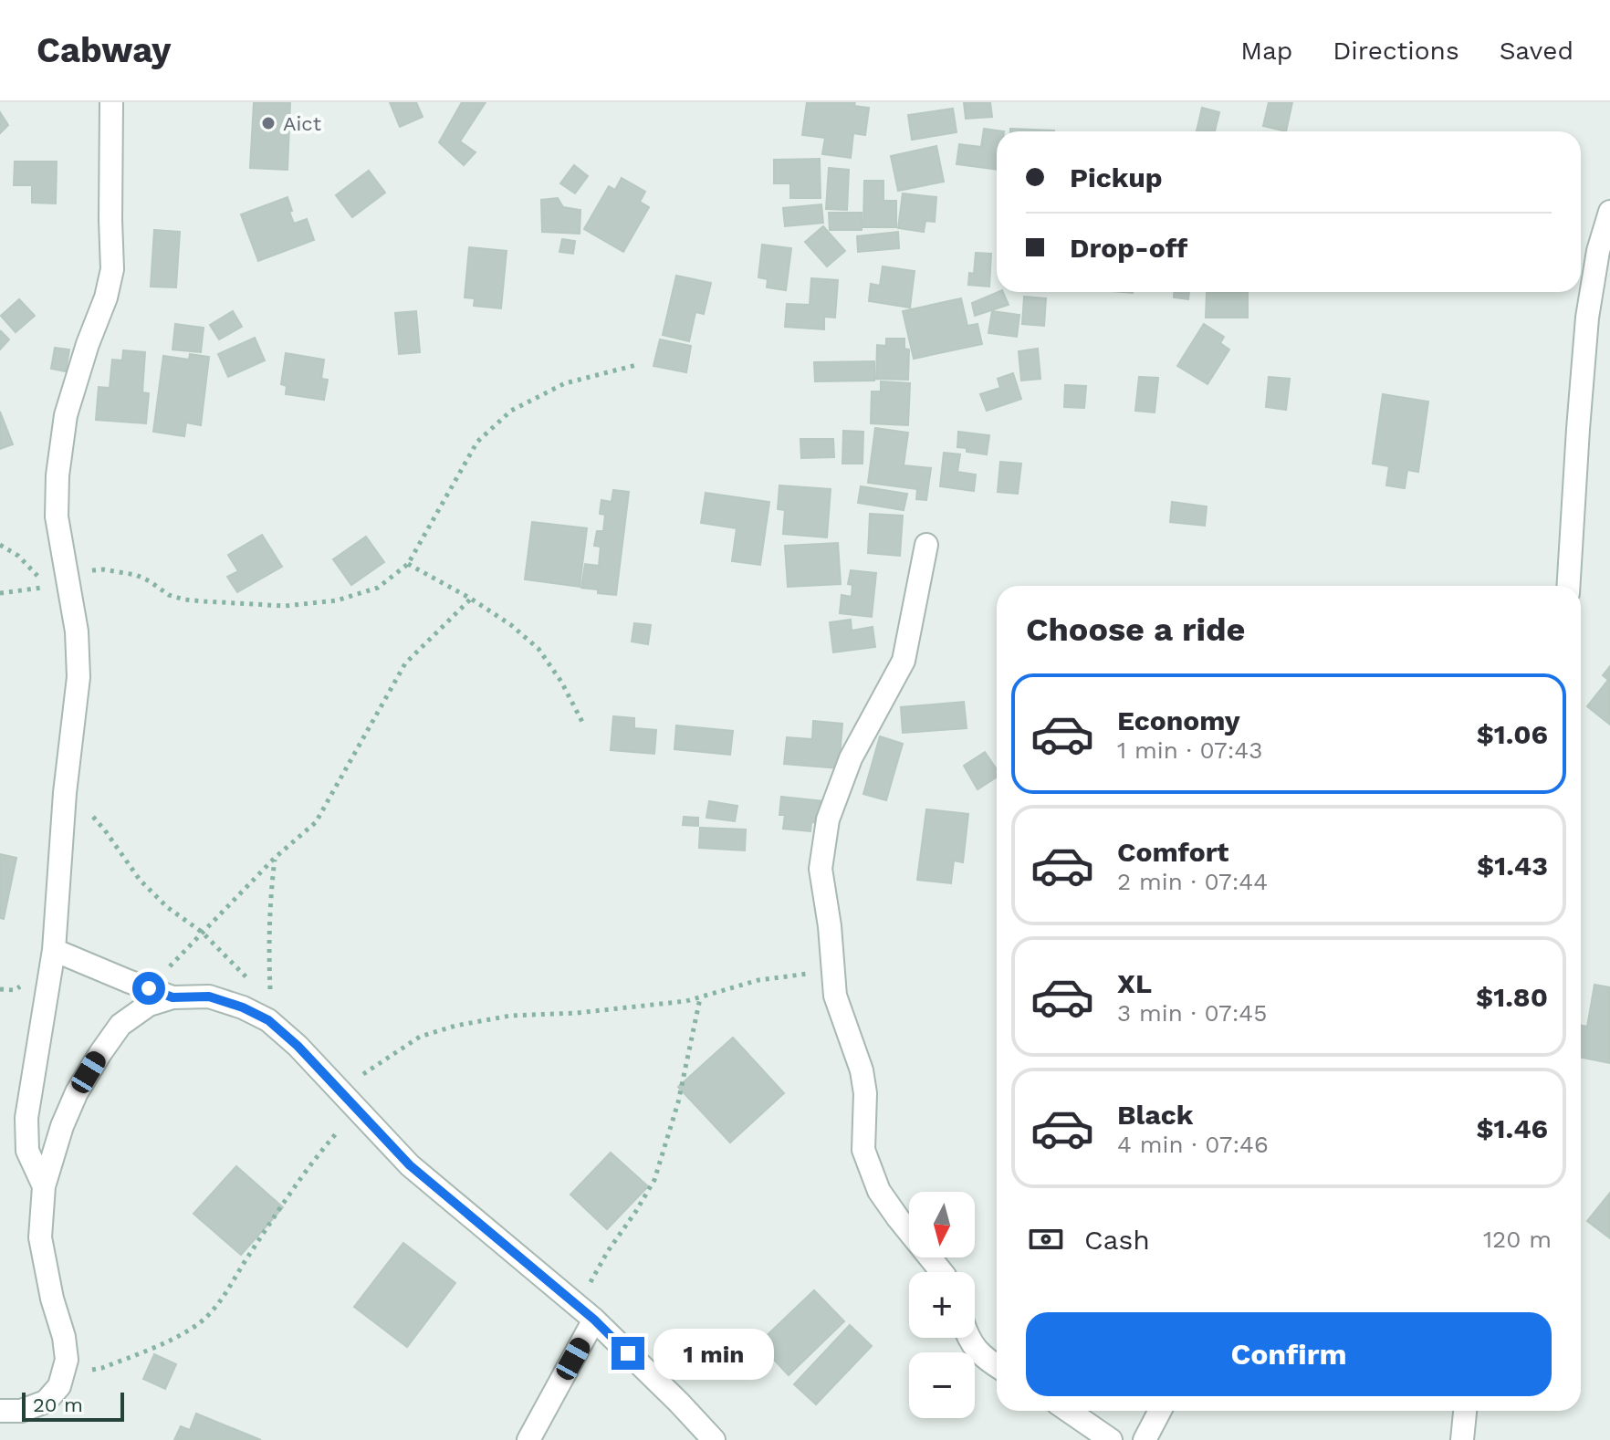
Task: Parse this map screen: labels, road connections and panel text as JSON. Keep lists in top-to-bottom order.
{
  "places": ["Aict"],
  "scale_bar": "20 m",
  "north": "bottom",
  "page": {
    "header": "Cabway",
    "nav": ["Map", "Directions", "Saved"],
    "banner": ["Pickup", "Drop-off"],
    "heading": "Choose a ride",
    "list": [
      {
        "name": "Economy",
        "note": "1 min · 07:43",
        "value": "$1.06"
      },
      {
        "name": "Comfort",
        "note": "2 min · 07:44",
        "value": "$1.43"
      },
      {
        "name": "XL",
        "note": "3 min · 07:45",
        "value": "$1.80"
      },
      {
        "name": "Black",
        "note": "4 min · 07:46",
        "value": "$1.46"
      }
    ],
    "map_buttons": ["+", "−"],
    "pay": ["Cash", "120 m"],
    "buttons": "Confirm",
    "bubble": "1 min",
    "scale": "20 m"
  }
}
